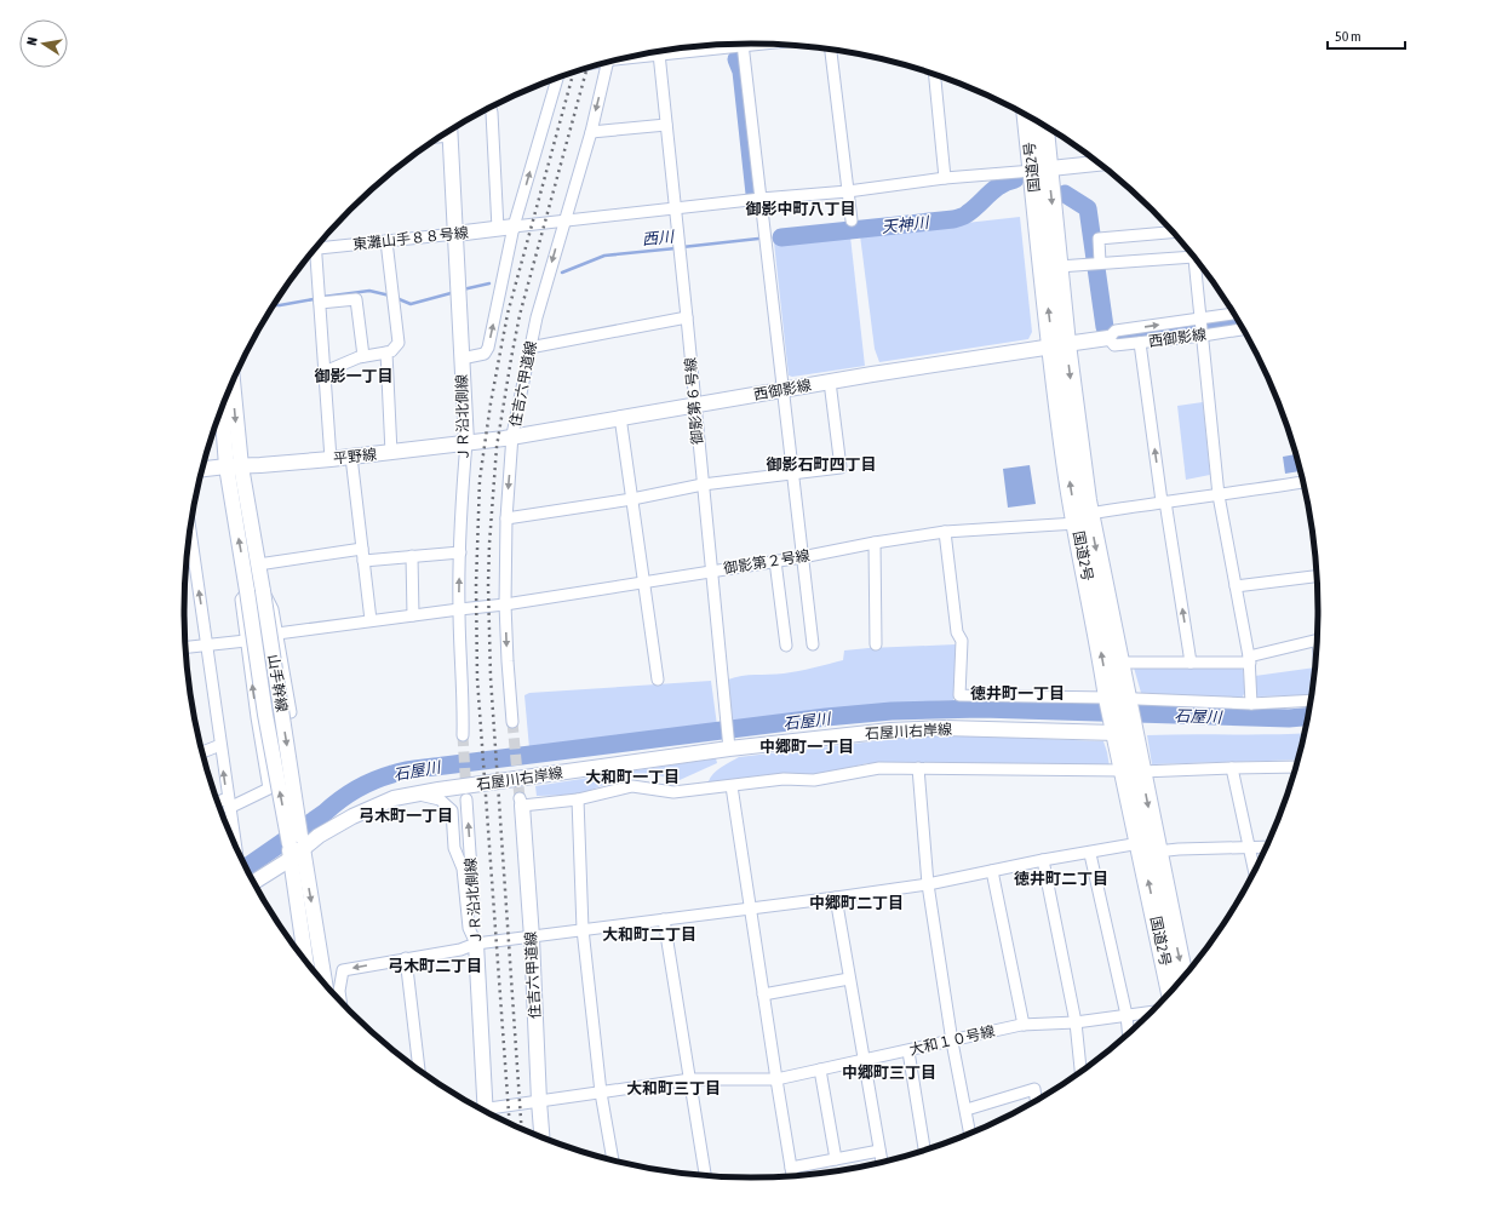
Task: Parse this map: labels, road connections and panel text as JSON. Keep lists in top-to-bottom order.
{
  "streets": {
    "highway": ["国道2号"],
    "street": [
      "東灘山手８８号線",
      "西御影線",
      "住吉六甲道線",
      "御影第６号線",
      "ＪＲ沿北側線",
      "平野線",
      "御影第２号線",
      "山手幹線",
      "石屋川右岸線",
      "大和１０号線"
    ]
  },
  "crossings": [
    ["国道2号", "西御影線"],
    ["国道2号", "御影第２号線"],
    ["国道2号", "石屋川右岸線"],
    ["東灘山手８８号線", "ＪＲ沿北側線"],
    ["西御影線", "住吉六甲道線"],
    ["西御影線", "御影第６号線"],
    ["西御影線", "平野線"],
    ["住吉六甲道線", "平野線"],
    ["住吉六甲道線", "御影第２号線"],
    ["住吉六甲道線", "大和１０号線"],
    ["御影第６号線", "御影第２号線"],
    ["御影第６号線", "石屋川右岸線"],
    ["ＪＲ沿北側線", "平野線"],
    ["ＪＲ沿北側線", "御影第２号線"],
    ["平野線", "山手幹線"],
    ["山手幹線", "石屋川右岸線"]
  ],
  "districts": [
    "御影中町八丁目",
    "御影一丁目",
    "御影石町四丁目",
    "徳井町一丁目",
    "中郷町一丁目",
    "大和町一丁目",
    "弓木町一丁目",
    "徳井町二丁目",
    "中郷町二丁目",
    "大和町二丁目",
    "弓木町二丁目",
    "中郷町三丁目",
    "大和町三丁目"
  ],
  "water": ["天神川", "西川", "石屋川"],
  "scale_bar": "50 m",
  "north": "left"
}
